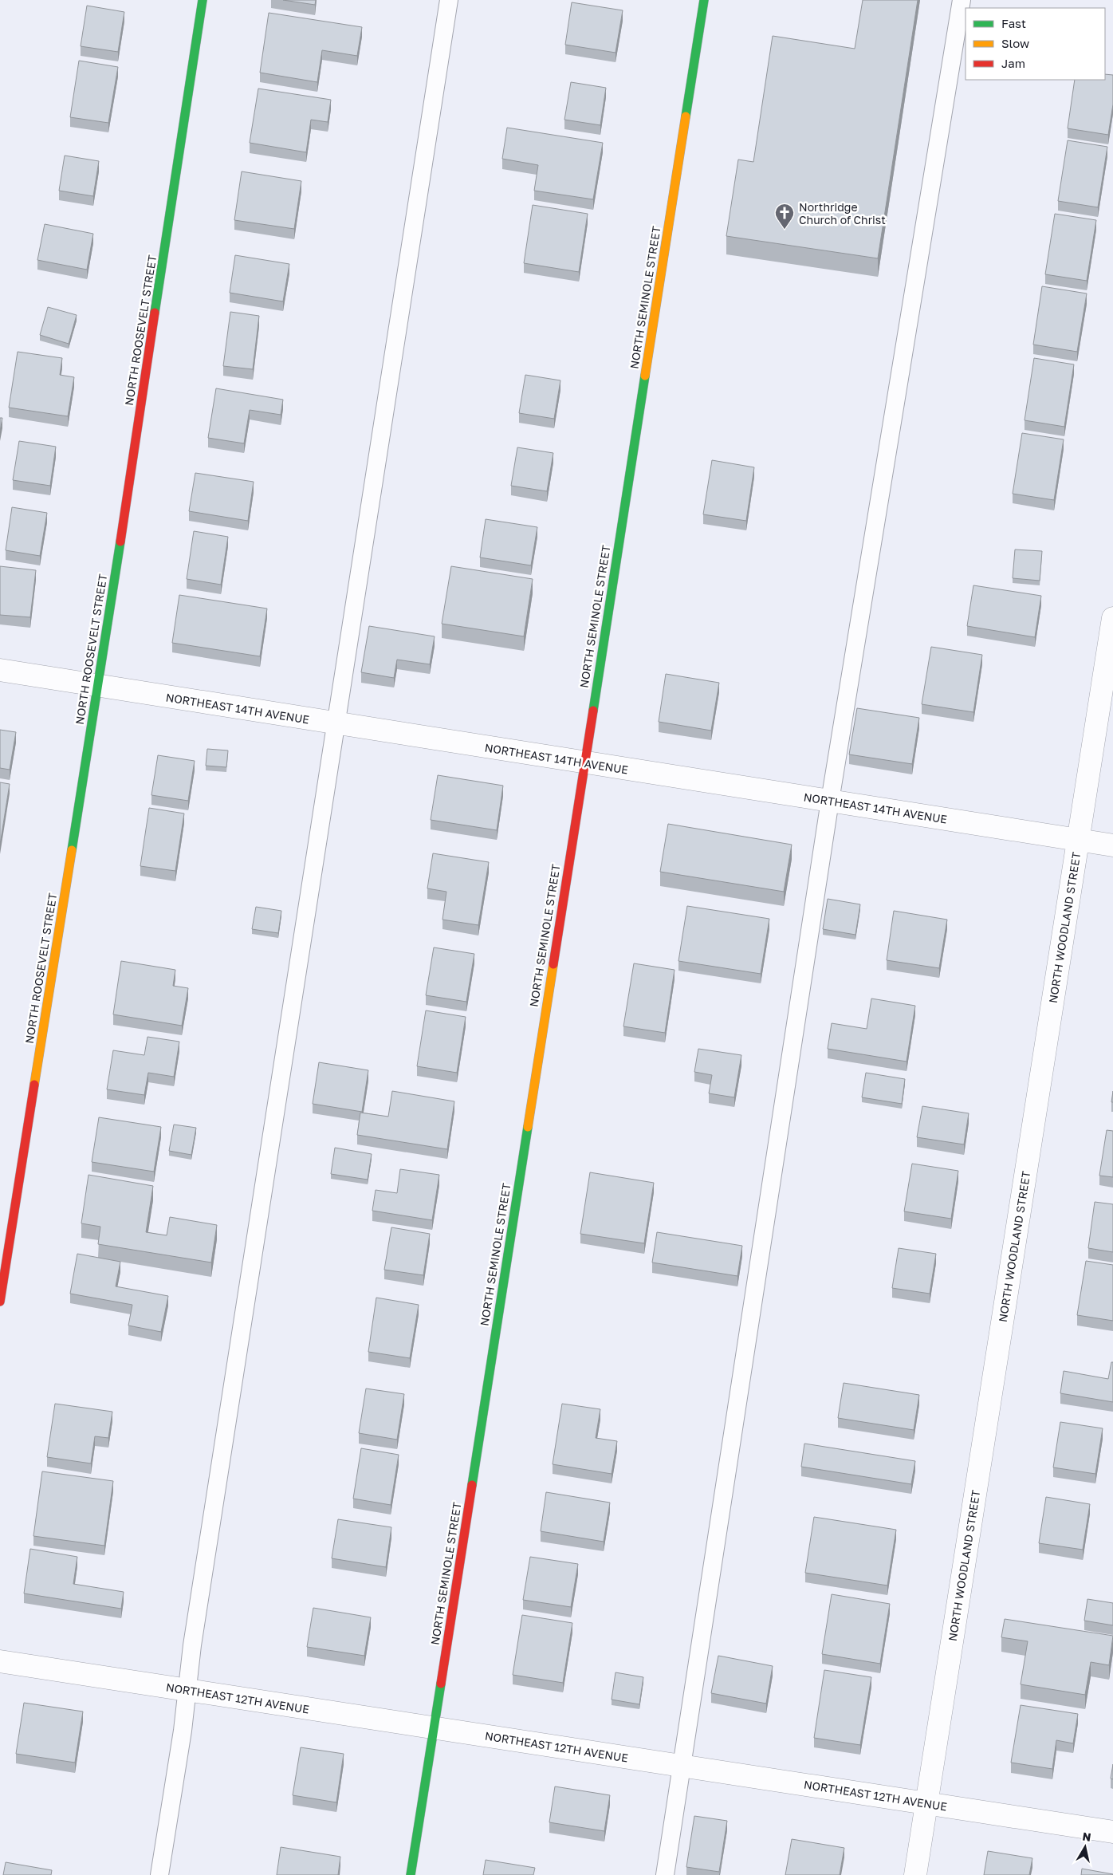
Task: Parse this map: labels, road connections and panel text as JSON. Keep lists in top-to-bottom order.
{
  "streets": {
    "street": [
      "NORTH SEMINOLE STREET",
      "NORTH ROOSEVELT STREET",
      "NORTHEAST 14TH AVENUE",
      "NORTH WOODLAND STREET",
      "NORTHEAST 12TH AVENUE"
    ]
  },
  "crossings": [
    ["NORTH SEMINOLE STREET", "NORTHEAST 14TH AVENUE"],
    ["NORTH SEMINOLE STREET", "NORTHEAST 12TH AVENUE"],
    ["NORTH ROOSEVELT STREET", "NORTHEAST 14TH AVENUE"],
    ["NORTHEAST 14TH AVENUE", "NORTH WOODLAND STREET"],
    ["NORTH WOODLAND STREET", "NORTHEAST 12TH AVENUE"]
  ],
  "places": {
    "church": ["Northridge Church of Christ"]
  },
  "legend": ["Fast", "Slow", "Jam"],
  "north": "top"
}
